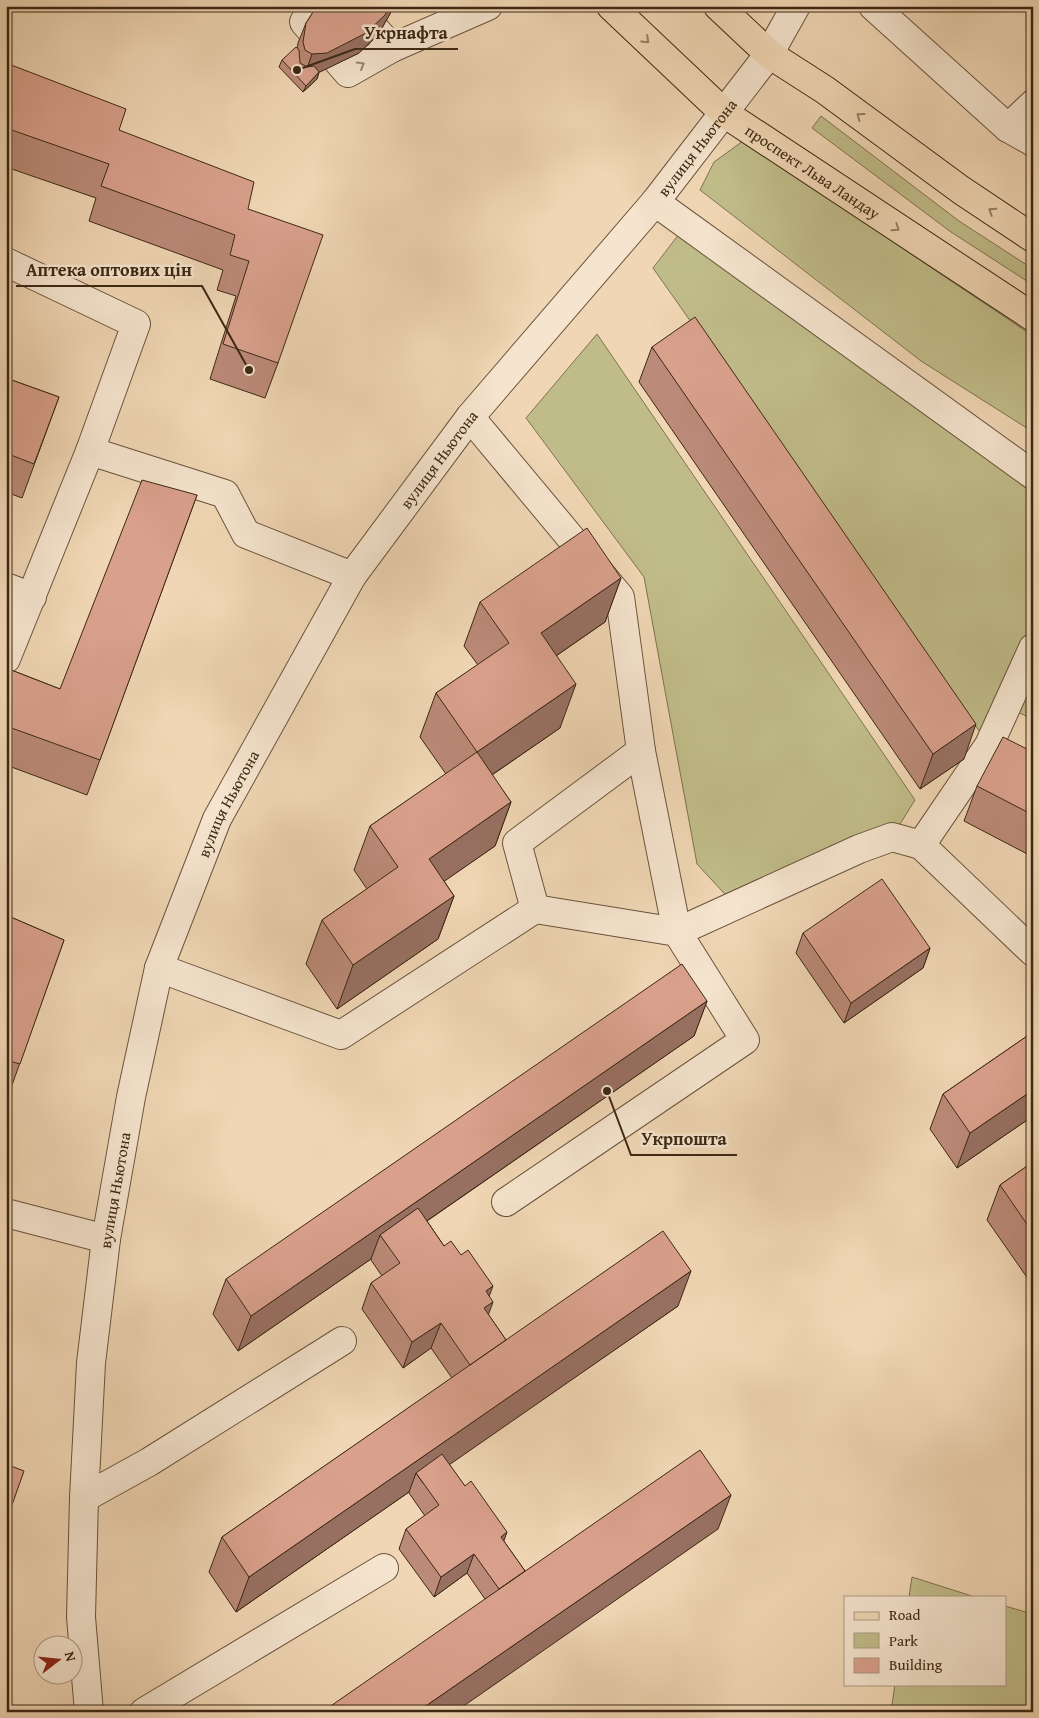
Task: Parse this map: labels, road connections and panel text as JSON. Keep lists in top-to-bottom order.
{
  "streets": {
    "main road": ["проспект Льва Ландау"],
    "street": ["вулиця Ньютона"]
  },
  "crossings": [
    ["вулиця Ньютона", "проспект Льва Ландау"]
  ],
  "places": ["Укрнафта", "Аптека оптових цін", "Укрпошта"],
  "legend": ["Road", "Park", "Building"],
  "north": "right"
}
